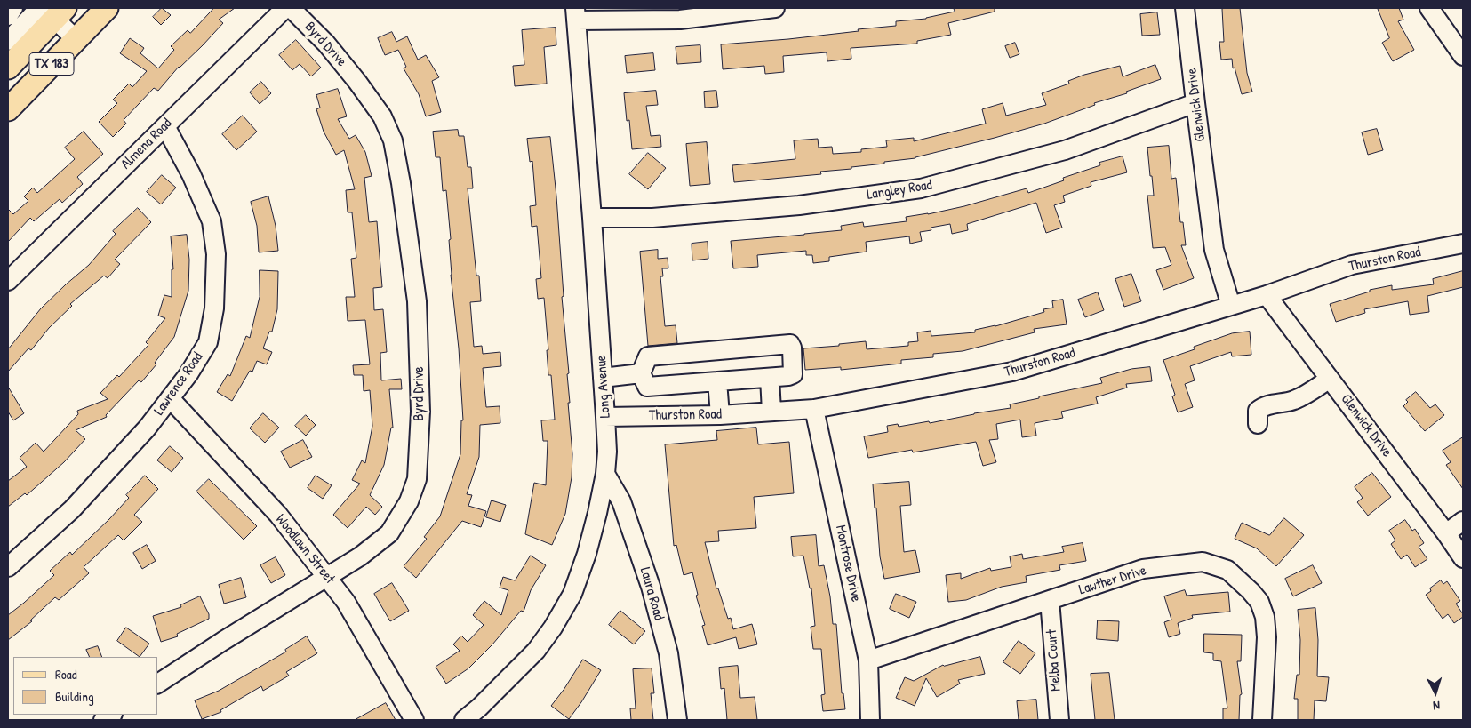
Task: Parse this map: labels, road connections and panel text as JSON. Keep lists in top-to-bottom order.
{
  "streets": {
    "main road": ["TX 183"],
    "street": [
      "Byrd Drive",
      "Glenwick Drive",
      "Almena Road",
      "Langley Road",
      "Thurston Road",
      "Lawrence Road",
      "Long Avenue",
      "Woodlawn Street",
      "Montrose Drive",
      "Lawther Drive",
      "Laura Road",
      "Melba Court"
    ]
  },
  "crossings": [
    ["Byrd Drive", "Woodlawn Street"],
    ["Glenwick Drive", "Langley Road"],
    ["Glenwick Drive", "Thurston Road"],
    ["Almena Road", "Lawrence Road"],
    ["Langley Road", "Long Avenue"],
    ["Thurston Road", "Long Avenue"],
    ["Thurston Road", "Montrose Drive"],
    ["Lawrence Road", "Woodlawn Street"],
    ["Long Avenue", "Laura Road"],
    ["Montrose Drive", "Lawther Drive"],
    ["Lawther Drive", "Melba Court"]
  ],
  "legend": ["Road", "Building"],
  "north": "bottom"
}
